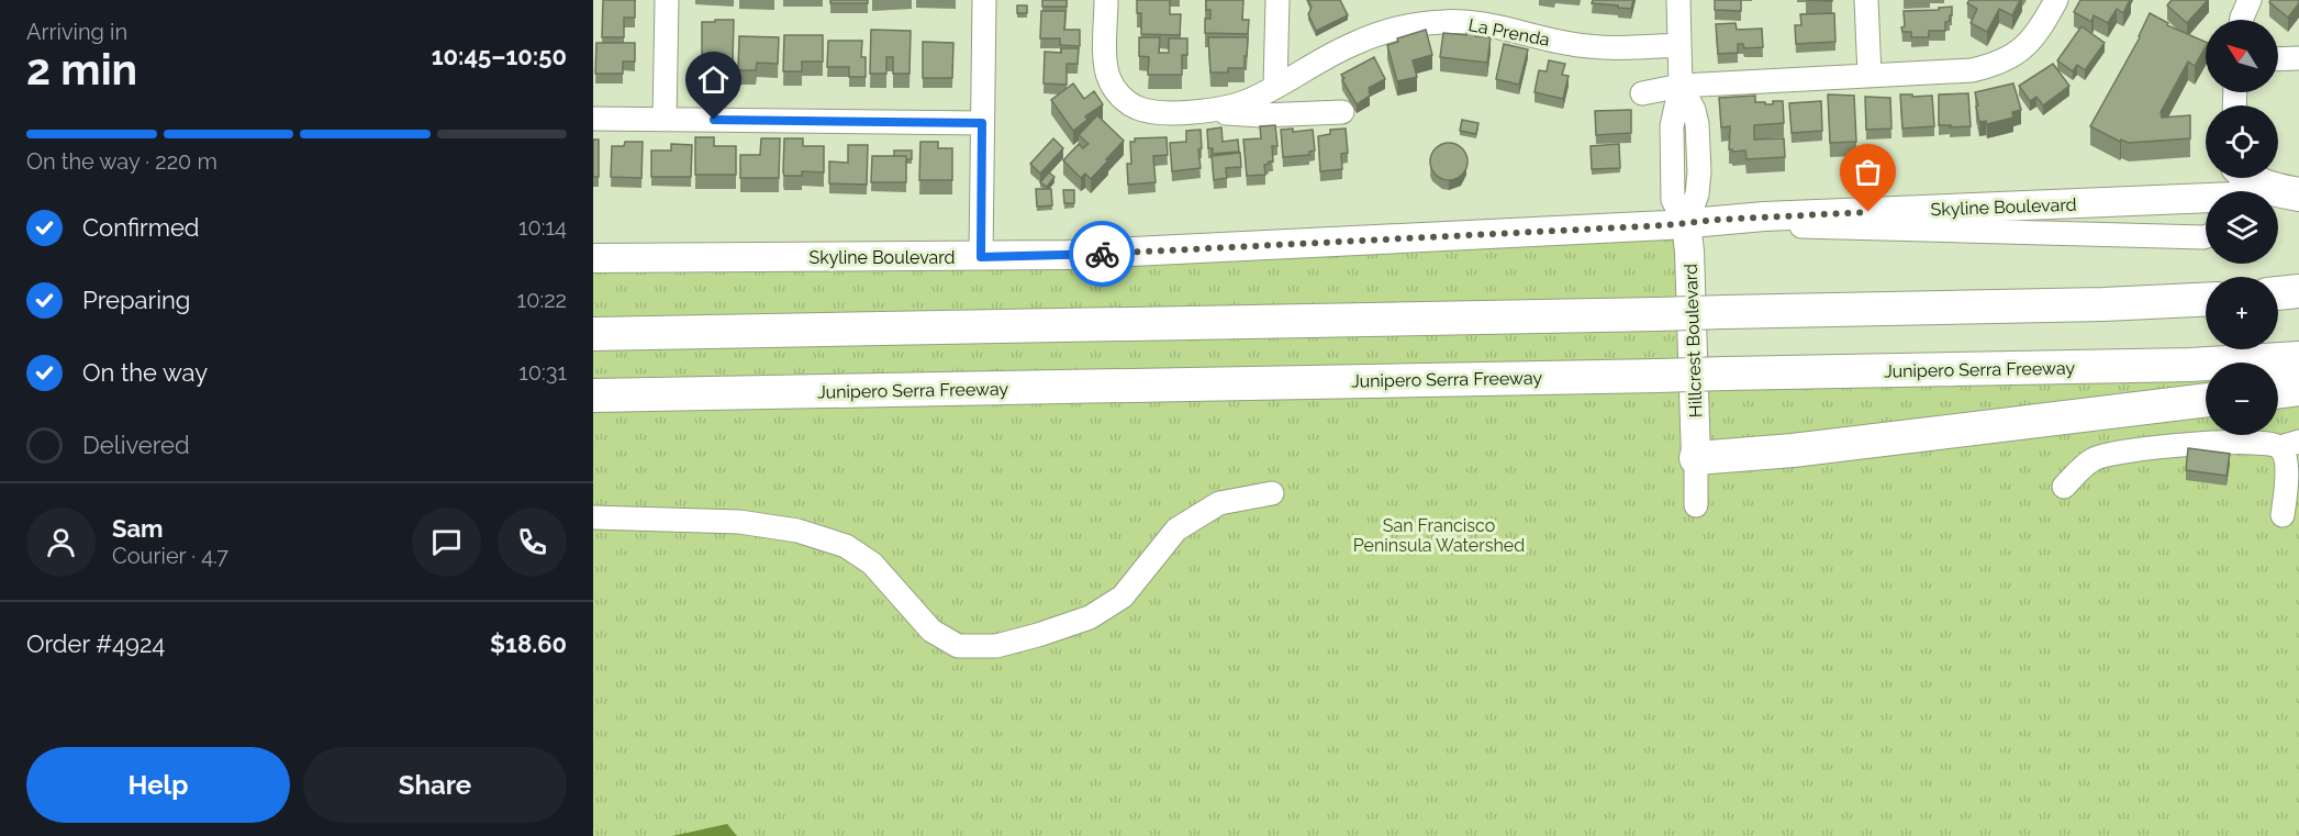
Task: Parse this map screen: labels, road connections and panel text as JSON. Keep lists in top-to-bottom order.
{
  "streets": {
    "highway": ["Junipero Serra Freeway"],
    "main road": ["Skyline Boulevard", "Hillcrest Boulevard"],
    "street": ["La Prenda"]
  },
  "crossings": [
    ["La Prenda", "Hillcrest Boulevard"],
    ["Skyline Boulevard", "Hillcrest Boulevard"]
  ],
  "parks": ["San Francisco Peninsula Watershed"],
  "north": "top left",
  "page": {
    "heading": ["2 min", "Arriving in", "10:45–10:50"],
    "panel": [
      "Sam",
      "Courier · 4.7",
      "Order #4924",
      "$18.60"
    ],
    "map_buttons": ["+", "−"],
    "bar": "On the way · 220 m",
    "list": [
      ["Confirmed", "10:14"],
      ["Preparing", "10:22"],
      ["On the way", "10:31"],
      "Delivered"
    ],
    "buttons": ["Help", "Share"]
  }
}
